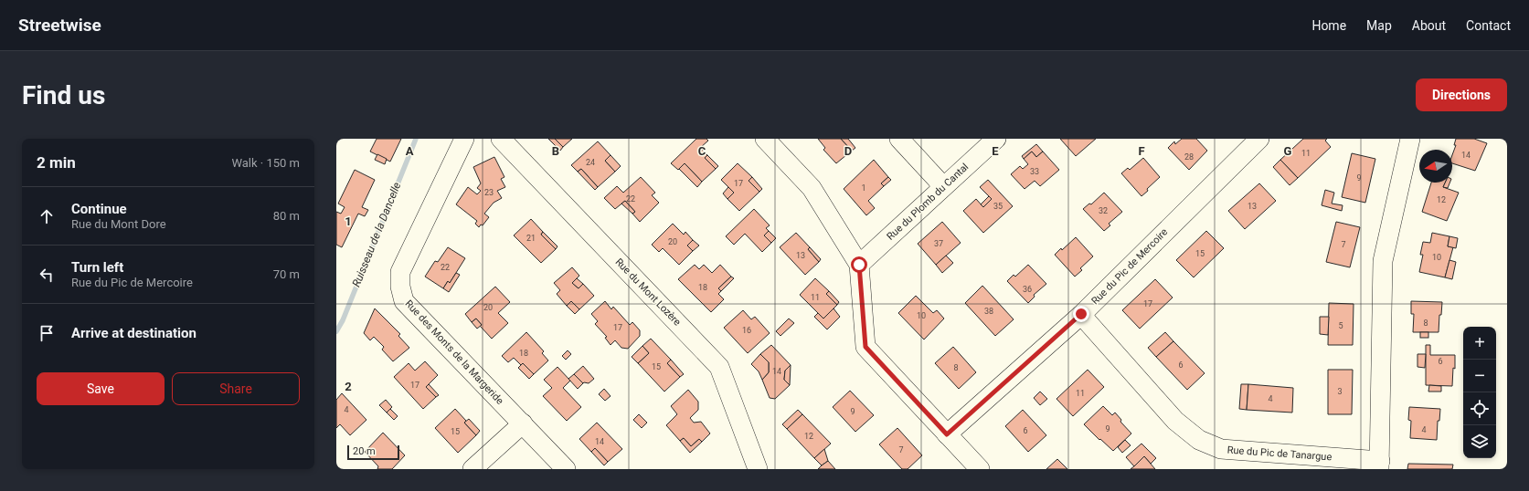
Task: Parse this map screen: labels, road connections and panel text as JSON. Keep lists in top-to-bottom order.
{
  "streets": {
    "street": [
      "Rue du Plomb du Cantal",
      "Rue du Pic de Mercoire",
      "Rue du Mont Lozère",
      "Rue des Monts de la Margeride",
      "Rue du Pic de Tanargue"
    ]
  },
  "crossings": [
    ["Rue du Pic de Mercoire", "Rue du Pic de Tanargue"]
  ],
  "water": ["Ruisseau de la Dancelle"],
  "house_numbers": [
    "11",
    "14",
    "28",
    "24",
    "33",
    "9",
    "17",
    "1",
    "23",
    "22",
    "12",
    "35",
    "13",
    "32",
    "21",
    "20",
    "37",
    "7",
    "15",
    "13",
    "10",
    "22",
    "18",
    "36",
    "11",
    "17",
    "20",
    "38",
    "10",
    "8",
    "5",
    "17",
    "16",
    "18",
    "6",
    "6",
    "15",
    "8",
    "14",
    "17",
    "3",
    "11",
    "4",
    "4",
    "9",
    "9",
    "4",
    "6",
    "15",
    "12",
    "14",
    "7"
  ],
  "scale_bar": "20 m",
  "north": "left",
  "page": {
    "header": "Streetwise",
    "nav": [
      "Home",
      "Map",
      "About",
      "Contact"
    ],
    "buttons": [
      "Directions",
      ["Save", "Share"]
    ],
    "title": "Find us",
    "heading": ["2 min", "Walk · 150 m"],
    "list": [
      ["Continue", "Rue du Mont Dore", "80 m"],
      ["Turn left", "Rue du Pic de Mercoire", "70 m"],
      "Arrive at destination"
    ],
    "map_buttons": ["+", "−"],
    "scale": "20 m"
  },
  "grid": {
    "columns": [
      "A",
      "B",
      "C",
      "D",
      "E",
      "F",
      "G"
    ],
    "rows": ["1", "2"]
  }
}
